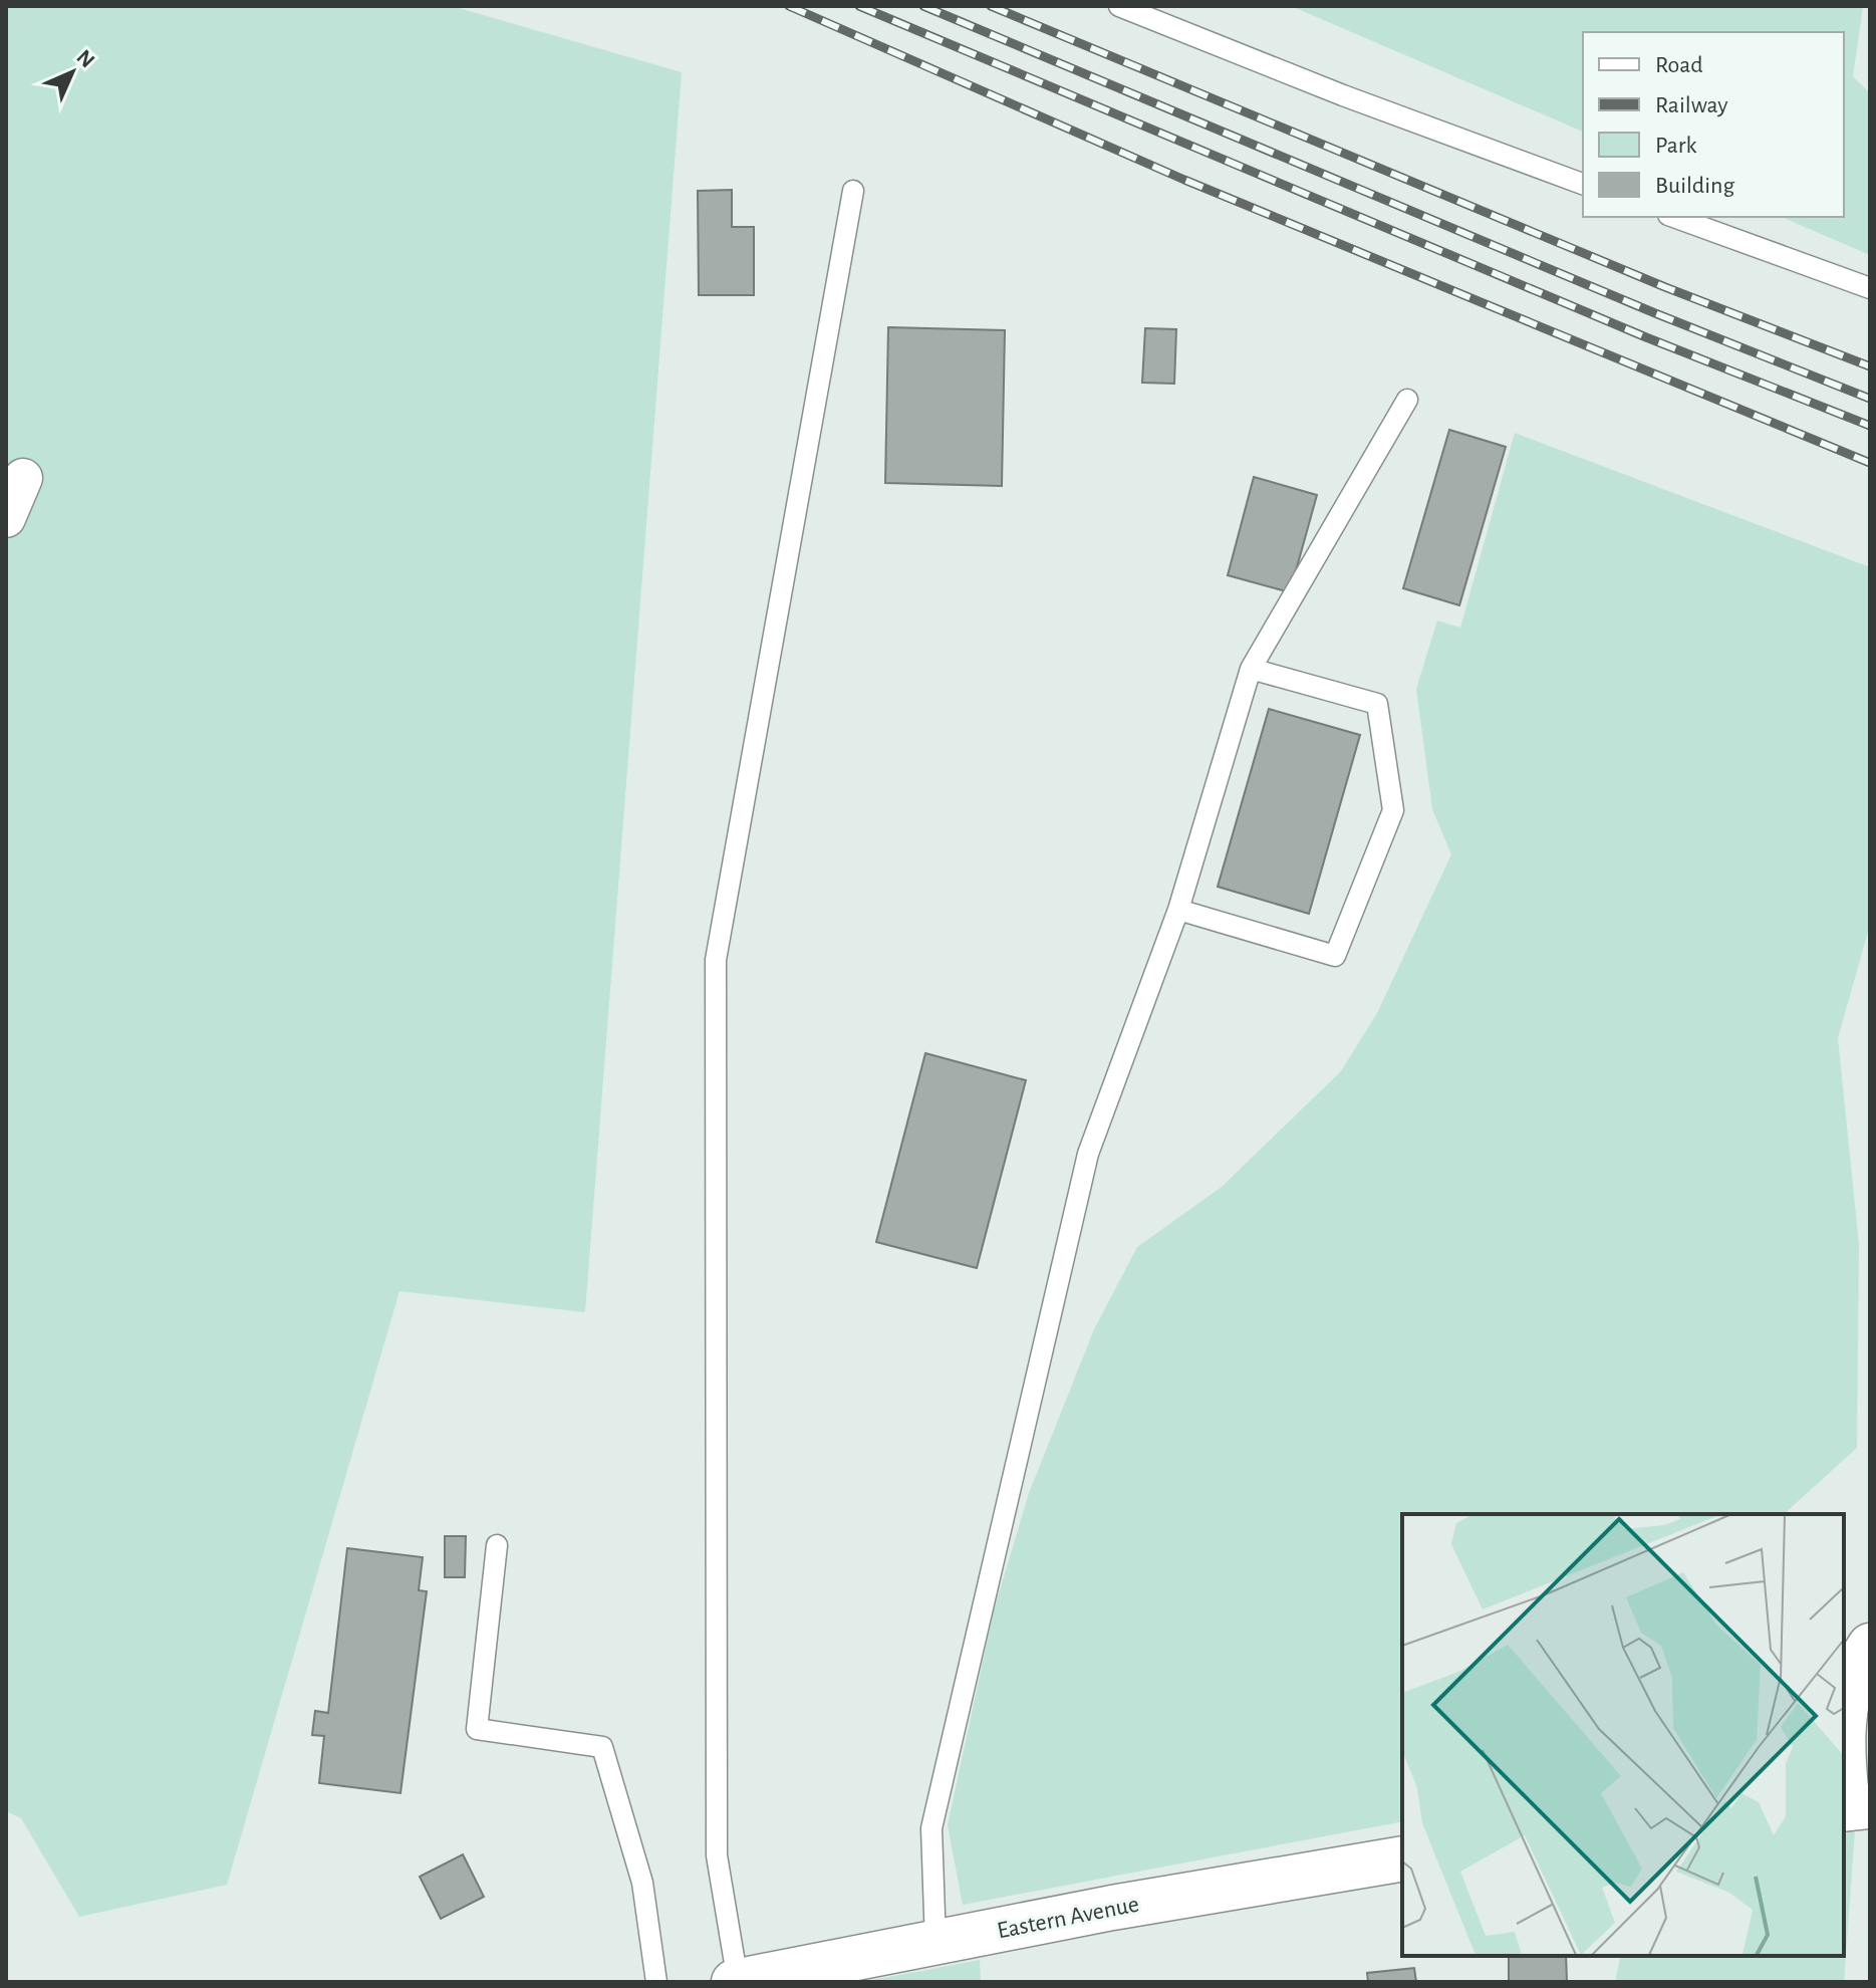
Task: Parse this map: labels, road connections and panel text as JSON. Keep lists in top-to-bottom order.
{
  "streets": {
    "main road": ["Eastern Avenue"]
  },
  "legend": [
    "Road",
    "Railway",
    "Park",
    "Building"
  ],
  "north": "top right"
}
